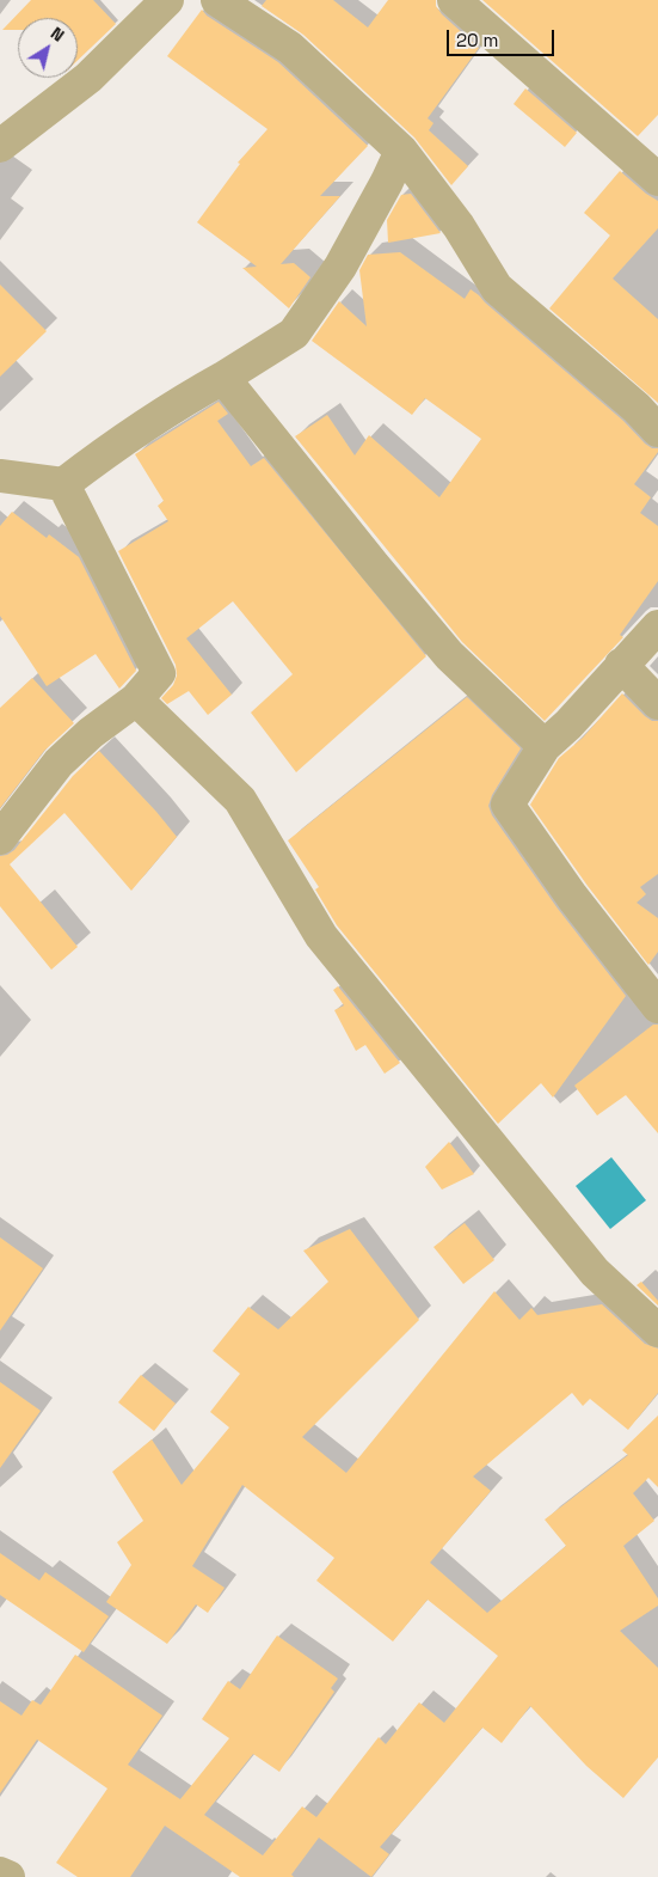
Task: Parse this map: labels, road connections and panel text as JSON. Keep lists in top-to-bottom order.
{
  "scale_bar": "20 m",
  "north": "top right"
}
